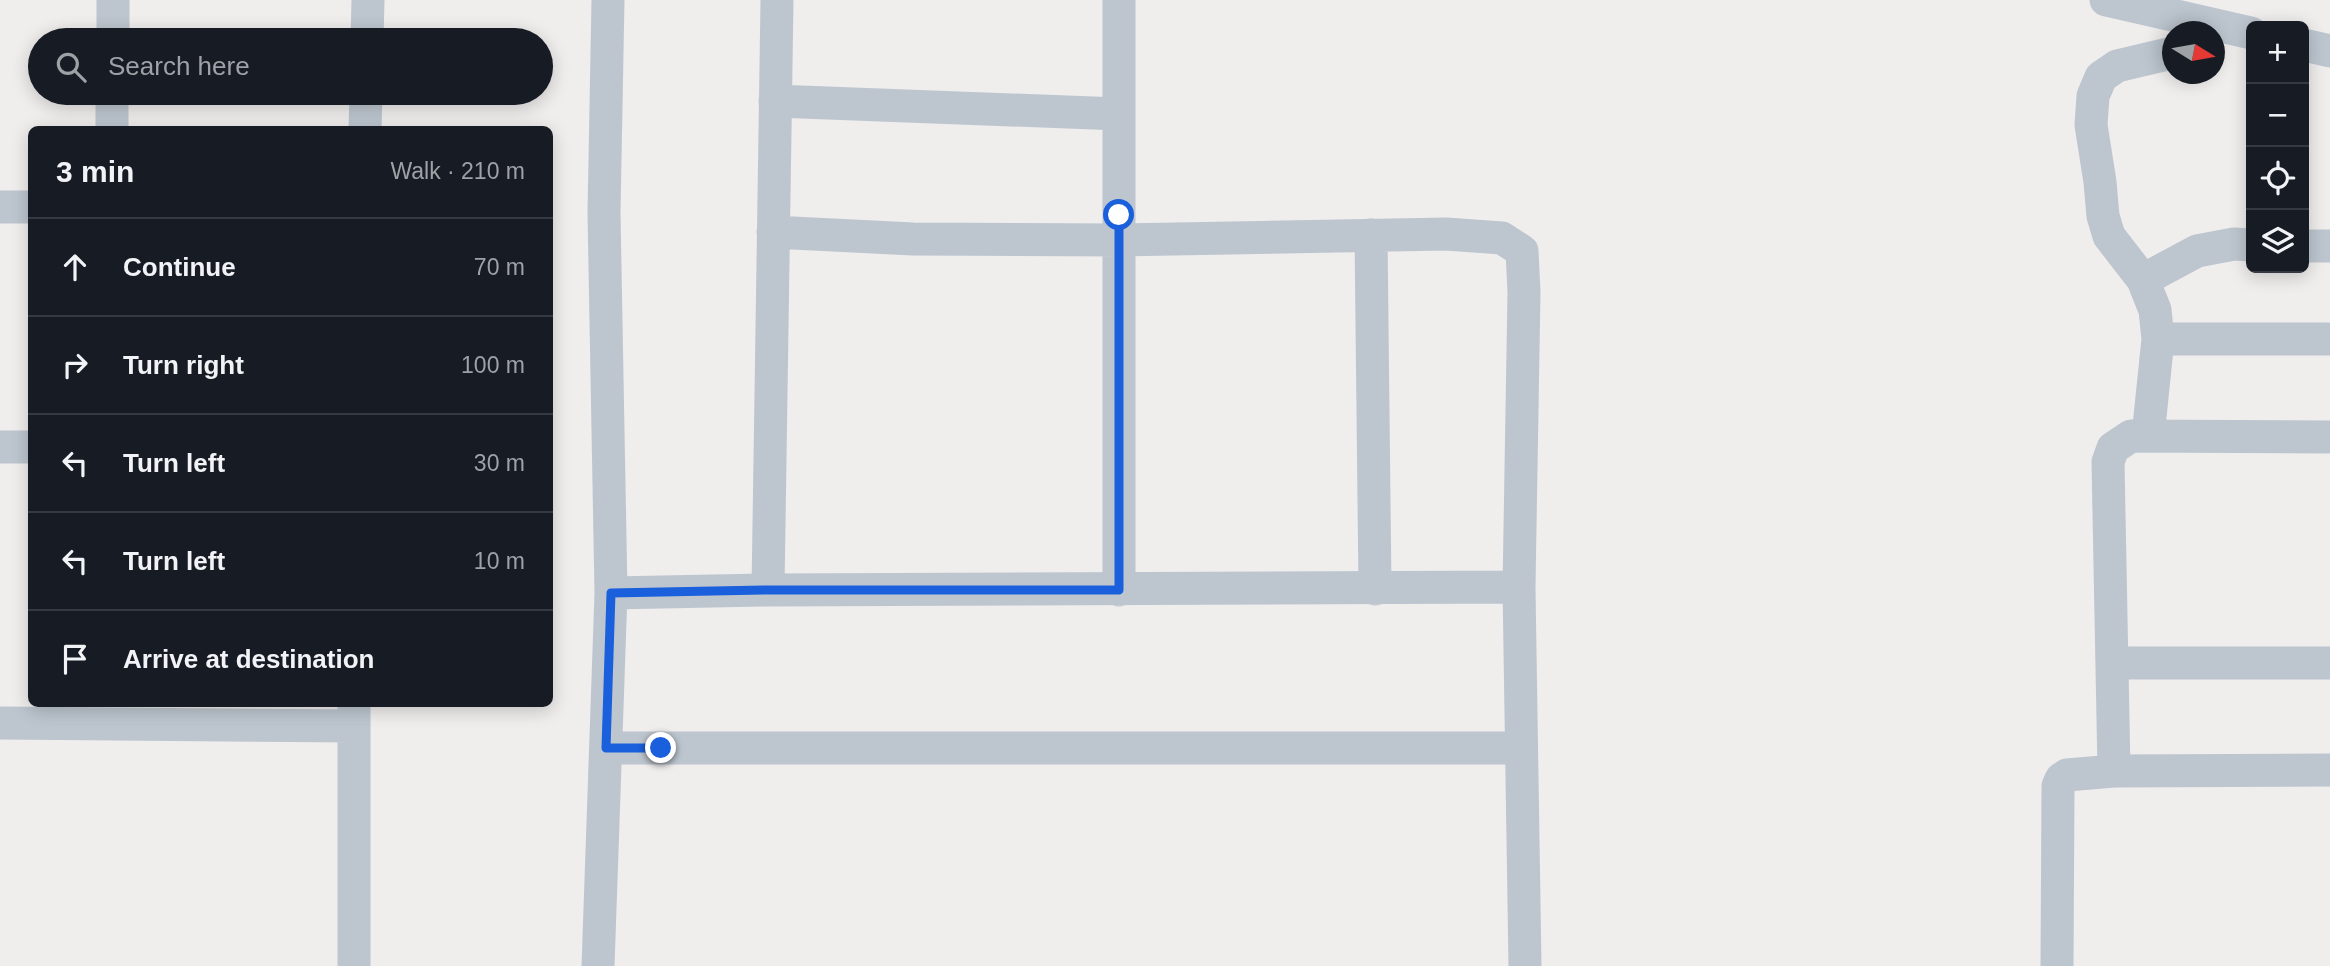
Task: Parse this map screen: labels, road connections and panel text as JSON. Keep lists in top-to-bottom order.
{
  "north": "right",
  "page": {
    "map_buttons": ["+", "−"],
    "search": "Search here",
    "heading": ["3 min", "Walk · 210 m"],
    "list": [
      ["Continue", "70 m"],
      ["Turn right", "100 m"],
      ["Turn left", "30 m"],
      ["Turn left", "10 m"],
      "Arrive at destination"
    ]
  }
}
